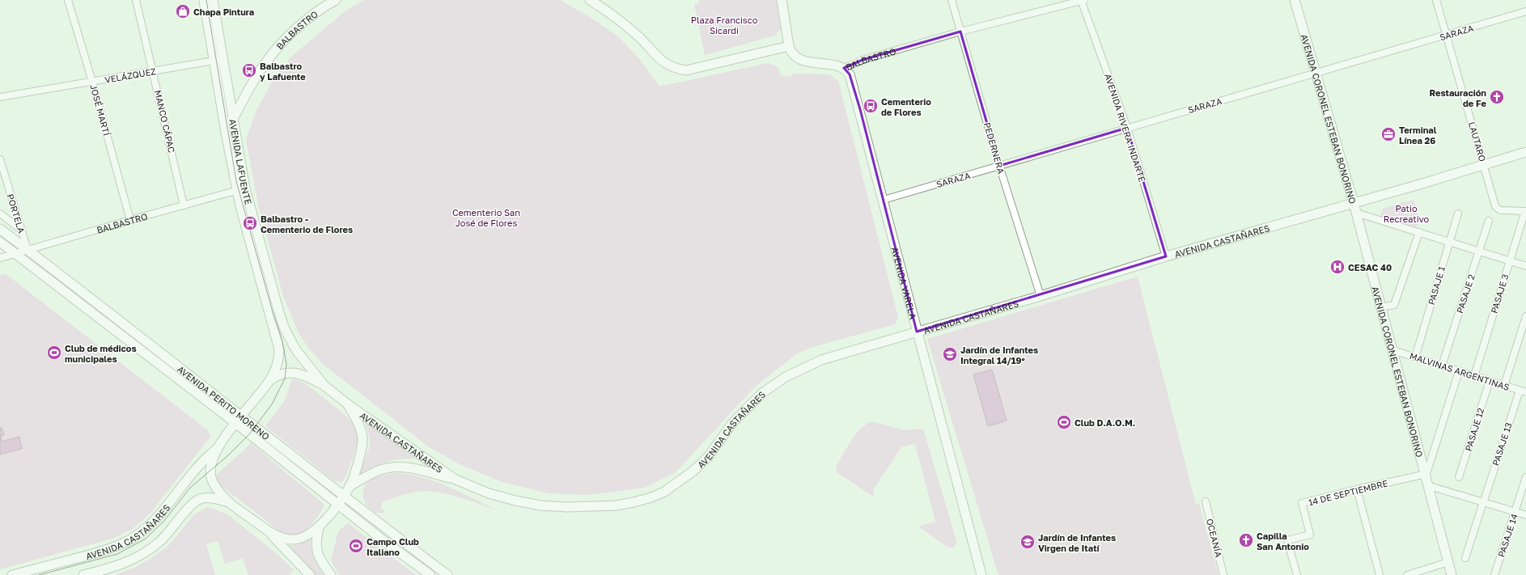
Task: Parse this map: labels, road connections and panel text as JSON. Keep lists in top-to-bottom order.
{
  "streets": {
    "main road": [
      "BALBASTRO",
      "AVENIDA CORONEL ESTEBAN BONORINO",
      "AVENIDA LAFUENTE",
      "AVENIDA CASTAÑARES",
      "AVENIDA VARELA",
      "AVENIDA PERITO MORENO"
    ],
    "street": [
      "SARAZA",
      "VELÁZQUEZ",
      "JOSÉ MARTÍ",
      "MANCO CÁPAC",
      "AVENIDA RIVERA INDARTE",
      "LAUTARO",
      "PEDERNERA",
      "PORTELA",
      "PASAJE 1",
      "PASAJE 2",
      "PASAJE 3",
      "MALVINAS ARGENTINAS",
      "PASAJE 12",
      "PASAJE 13",
      "14 DE SEPTIEMBRE",
      "PASAJE 14",
      "OCEANÍA"
    ]
  },
  "crossings": [
    ["BALBASTRO", "JOSÉ MARTÍ"],
    ["BALBASTRO", "MANCO CÁPAC"],
    ["BALBASTRO", "AVENIDA RIVERA INDARTE"],
    ["BALBASTRO", "PEDERNERA"],
    ["BALBASTRO", "AVENIDA LAFUENTE"],
    ["BALBASTRO", "PORTELA"],
    ["BALBASTRO", "AVENIDA VARELA"],
    ["BALBASTRO", "AVENIDA PERITO MORENO"],
    ["SARAZA", "AVENIDA CORONEL ESTEBAN BONORINO"],
    ["SARAZA", "AVENIDA RIVERA INDARTE"],
    ["SARAZA", "LAUTARO"],
    ["SARAZA", "PEDERNERA"],
    ["SARAZA", "AVENIDA VARELA"],
    ["VELÁZQUEZ", "JOSÉ MARTÍ"],
    ["VELÁZQUEZ", "MANCO CÁPAC"],
    ["VELÁZQUEZ", "AVENIDA LAFUENTE"],
    ["AVENIDA CORONEL ESTEBAN BONORINO", "AVENIDA CASTAÑARES"],
    ["AVENIDA CORONEL ESTEBAN BONORINO", "MALVINAS ARGENTINAS"],
    ["AVENIDA CORONEL ESTEBAN BONORINO", "14 DE SEPTIEMBRE"],
    ["AVENIDA RIVERA INDARTE", "AVENIDA CASTAÑARES"],
    ["LAUTARO", "AVENIDA CASTAÑARES"],
    ["LAUTARO", "PASAJE 3"],
    ["PEDERNERA", "AVENIDA CASTAÑARES"],
    ["AVENIDA LAFUENTE", "AVENIDA CASTAÑARES"],
    ["AVENIDA LAFUENTE", "AVENIDA PERITO MORENO"],
    ["PORTELA", "AVENIDA PERITO MORENO"],
    ["AVENIDA CASTAÑARES", "AVENIDA VARELA"],
    ["PASAJE 1", "MALVINAS ARGENTINAS"],
    ["PASAJE 2", "MALVINAS ARGENTINAS"],
    ["PASAJE 3", "MALVINAS ARGENTINAS"],
    ["MALVINAS ARGENTINAS", "PASAJE 12"],
    ["MALVINAS ARGENTINAS", "PASAJE 13"]
  ],
  "parks": ["Plaza Francisco Sicardi", "Patio Recreativo", "Cementerio San José de Flores"],
  "places": {
    "shop": ["Chapa Pintura"],
    "bus stop": ["Balbastro y Lafuente", "Cementerio de Flores", "Balbastro - Cementerio de Flores"],
    "church": ["Restauración de Fe", "Capilla San Antonio"],
    "office": ["Terminal Línea 26"],
    "hospital": ["CESAC 40"],
    "sports": ["Club de médicos municipales", "Club D.A.O.M.", "Campo Club Italiano"],
    "school or university": ["Jardín de Infantes Integral 14/19°", "Jardín de Infantes Virgen de Itatí"]
  }
}
